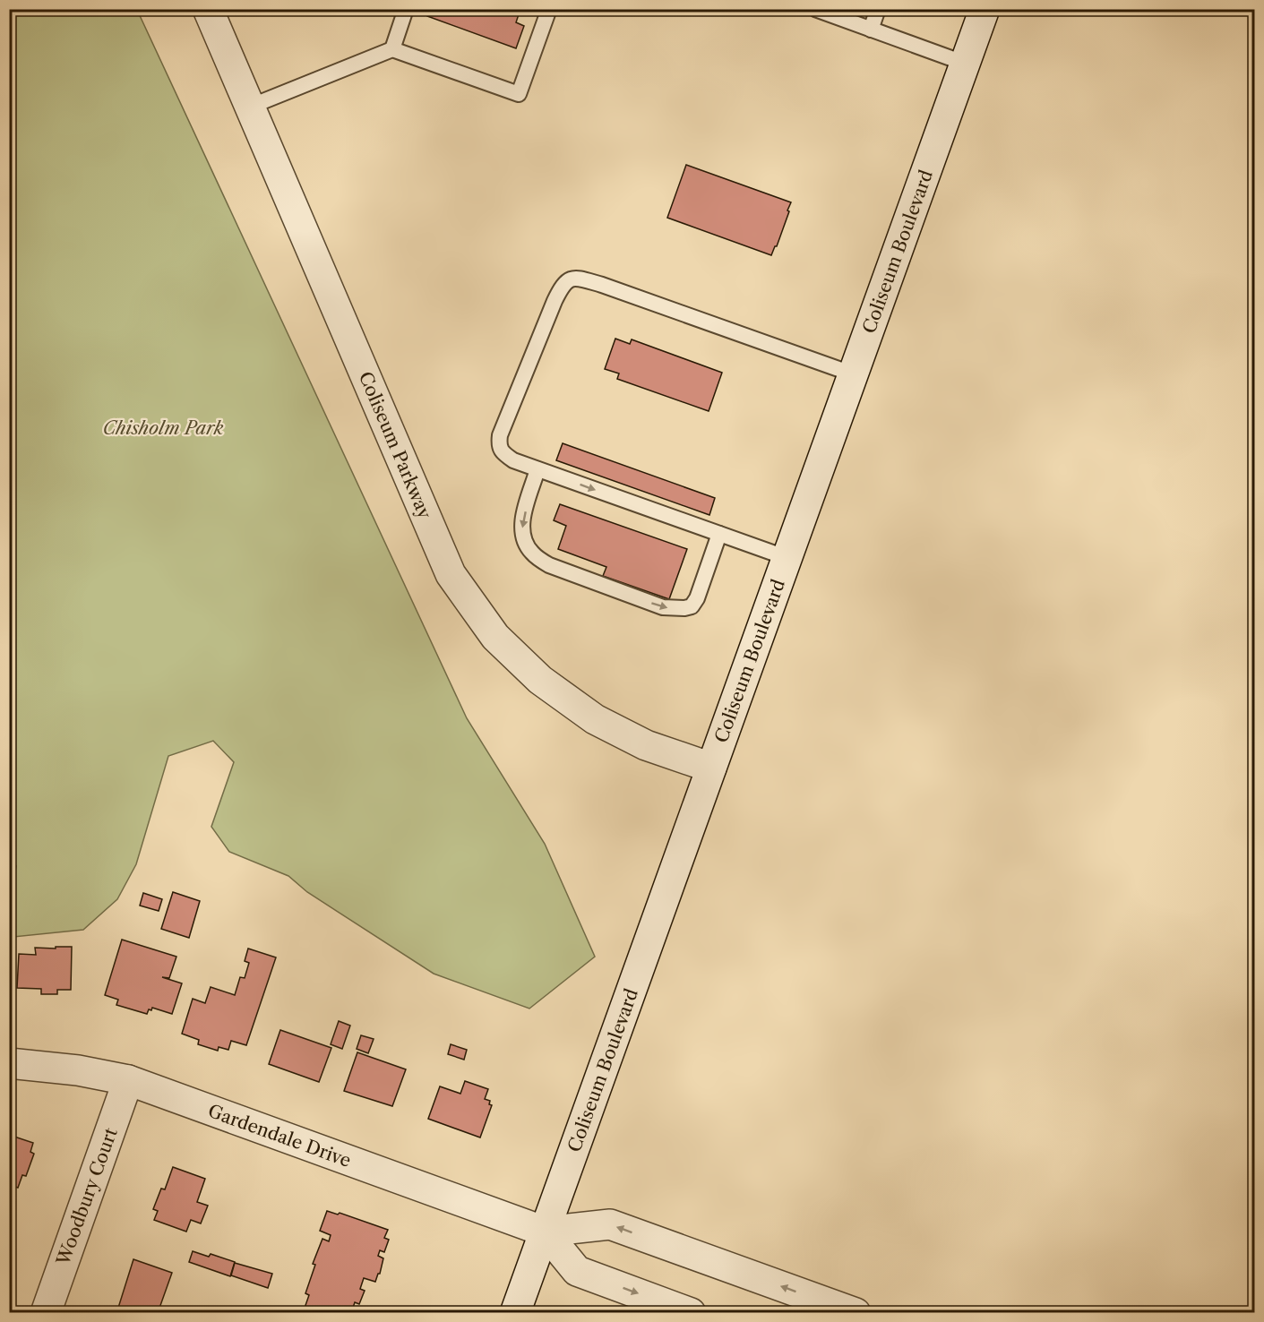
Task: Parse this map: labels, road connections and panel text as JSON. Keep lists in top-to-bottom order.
{
  "streets": {
    "street": [
      "Coliseum Boulevard",
      "Coliseum Parkway",
      "Gardendale Drive",
      "Woodbury Court"
    ]
  },
  "crossings": [
    ["Coliseum Boulevard", "Coliseum Parkway"],
    ["Coliseum Boulevard", "Gardendale Drive"],
    ["Gardendale Drive", "Woodbury Court"]
  ],
  "parks": ["Chisholm Park"]
}
